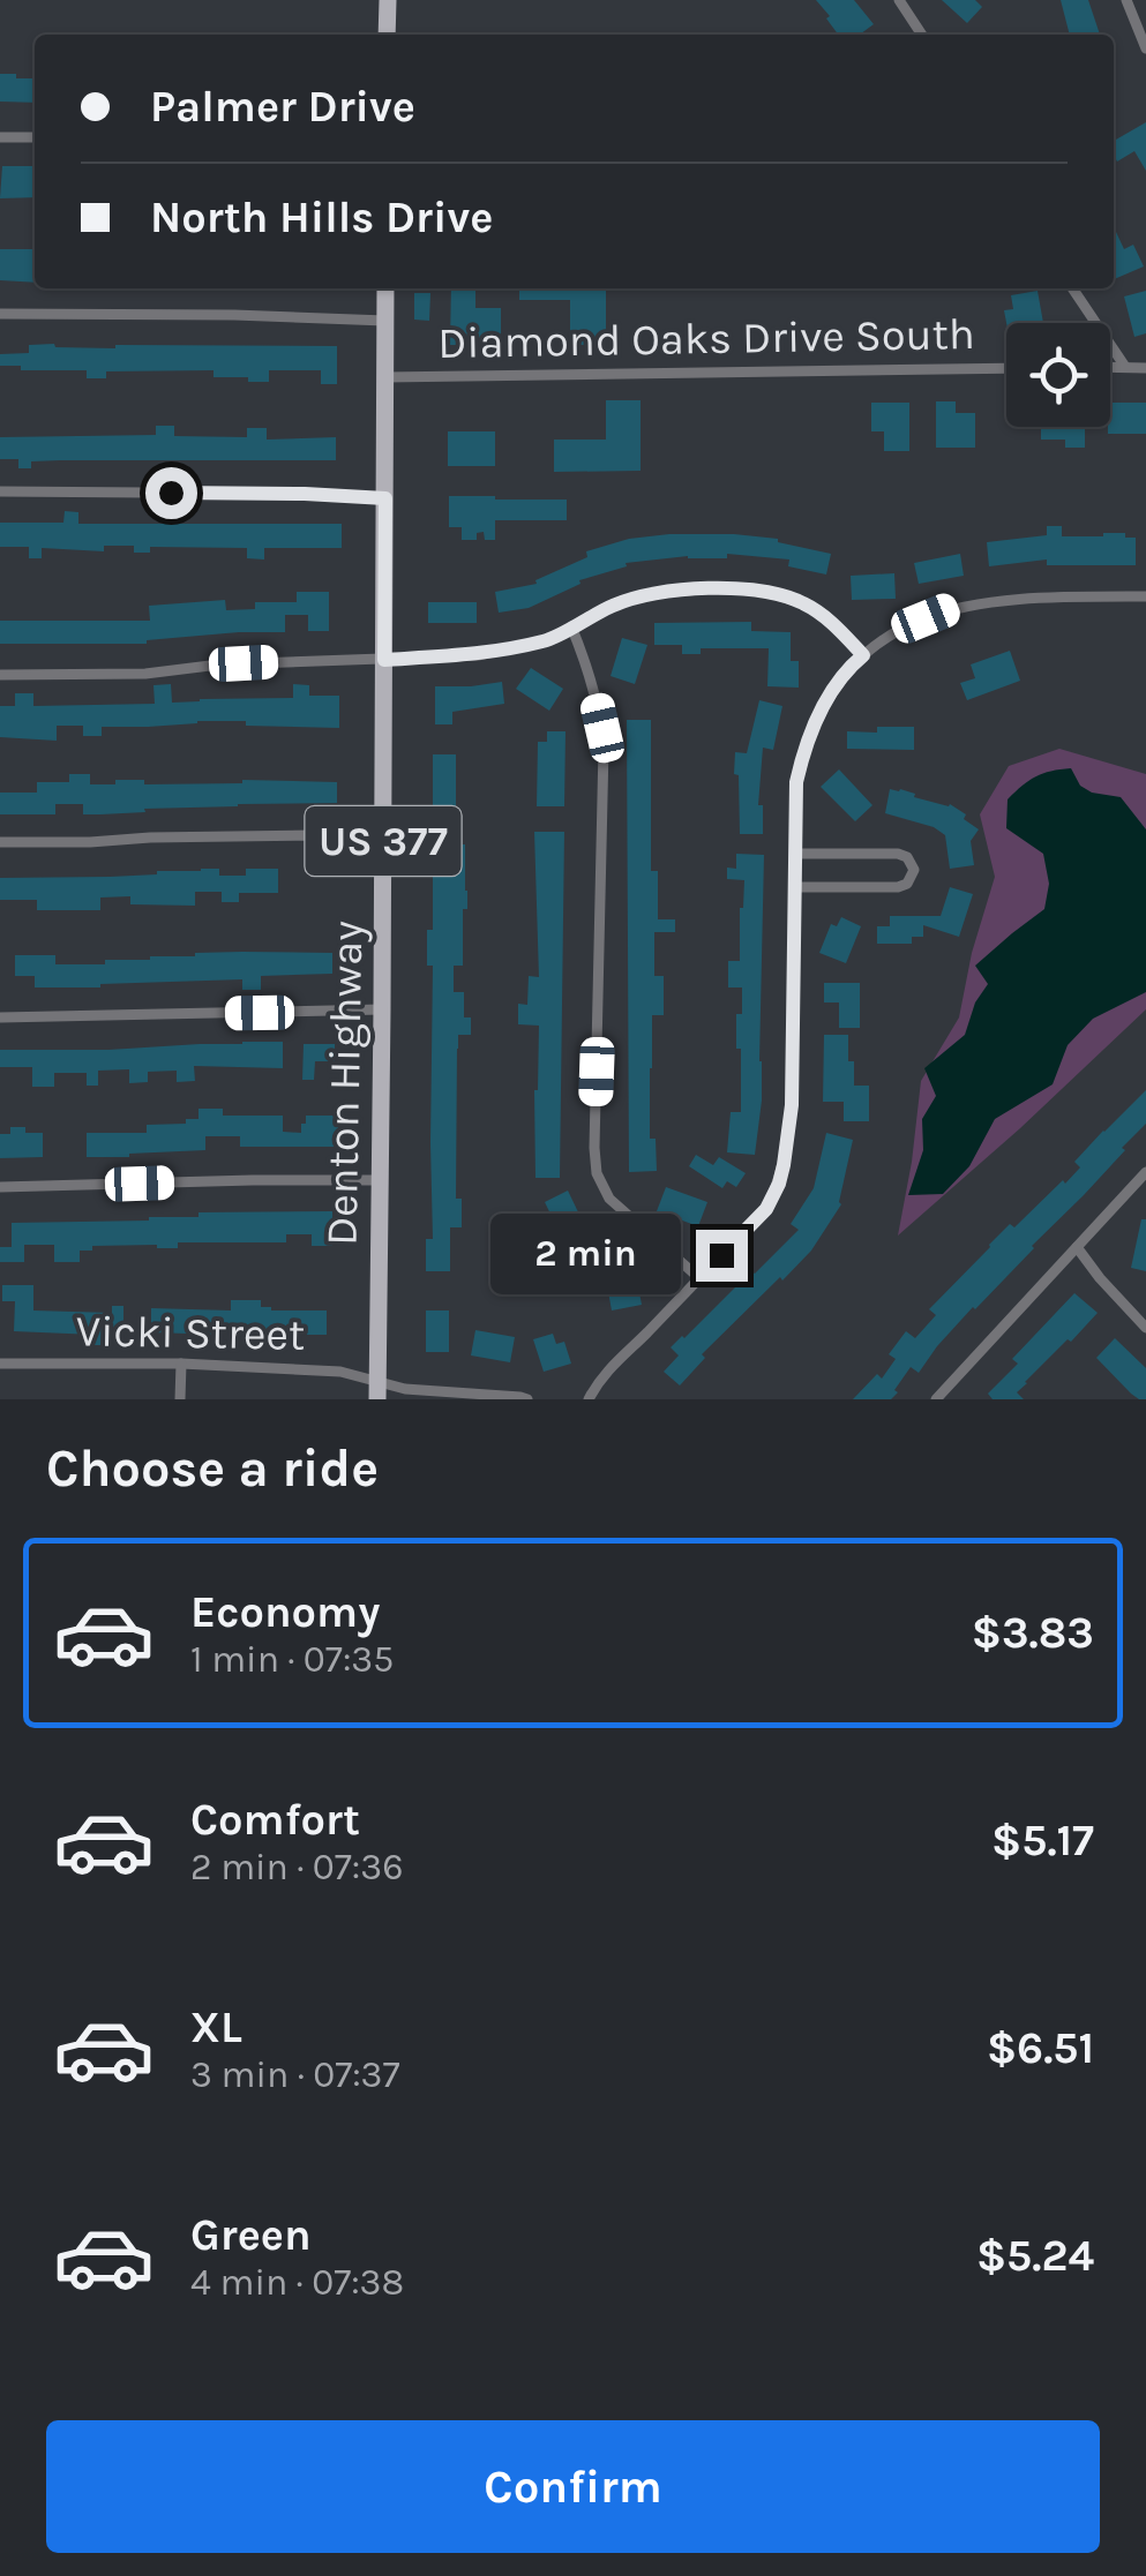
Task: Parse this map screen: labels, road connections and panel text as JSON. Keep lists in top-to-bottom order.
{
  "streets": {
    "main road": ["US 377", "Denton Highway"],
    "street": ["Diamond Oaks Drive South", "Vicki Street"]
  },
  "crossings": [
    ["Diamond Oaks Drive South", "Denton Highway"],
    ["Denton Highway", "Vicki Street"]
  ],
  "page": {
    "banner": ["Palmer Drive", "North Hills Drive"],
    "bubble": "2 min",
    "heading": "Choose a ride",
    "list": [
      {
        "name": "Economy",
        "note": "1 min · 07:35",
        "value": "$3.83"
      },
      {
        "name": "Comfort",
        "note": "2 min · 07:36",
        "value": "$5.17"
      },
      {
        "name": "XL",
        "note": "3 min · 07:37",
        "value": "$6.51"
      },
      {
        "name": "Green",
        "note": "4 min · 07:38",
        "value": "$5.24"
      }
    ],
    "buttons": "Confirm"
  }
}
